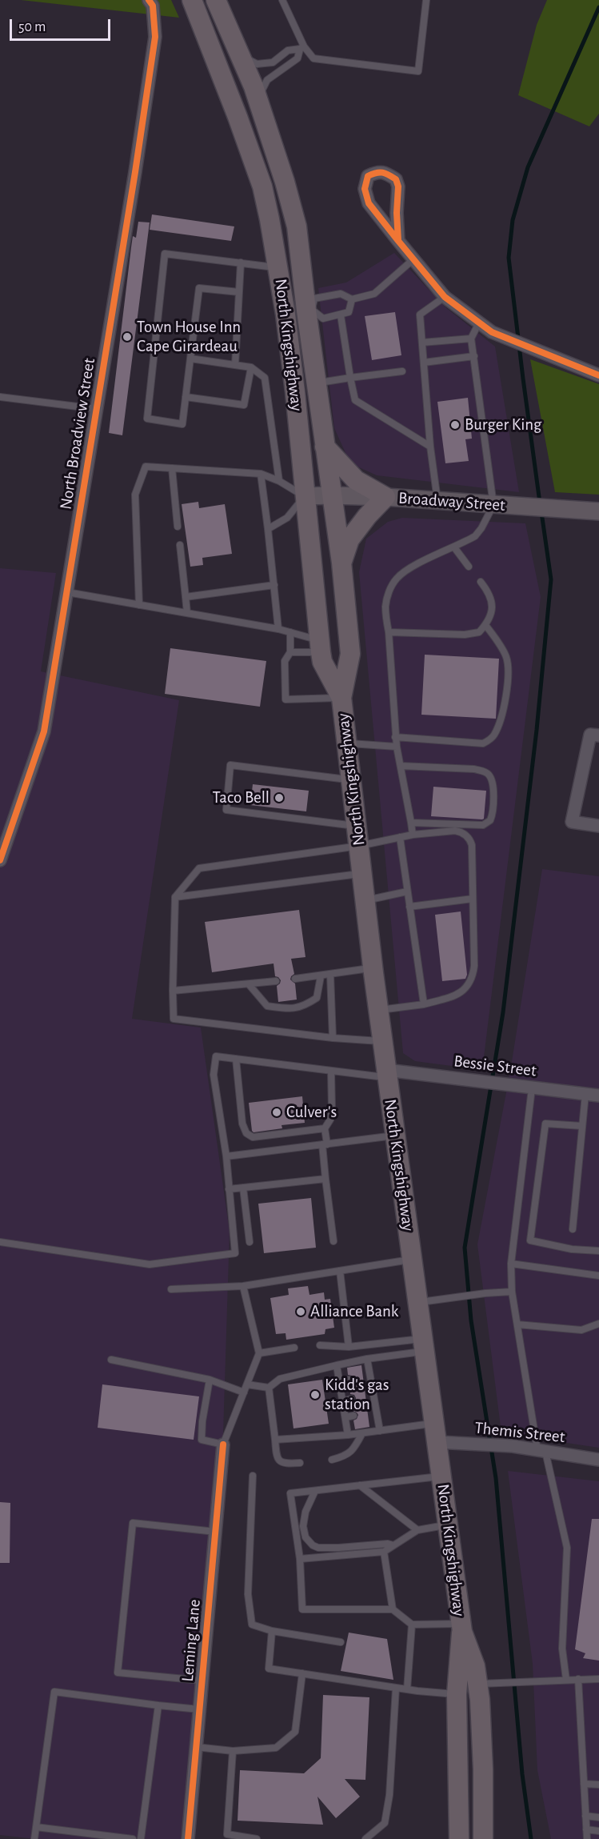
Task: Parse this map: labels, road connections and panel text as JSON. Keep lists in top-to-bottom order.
{
  "streets": {
    "main road": ["North Kingshighway", "Broadway Street"],
    "street": [
      "North Broadview Street",
      "Bessie Street",
      "Themis Street",
      "Leming Lane"
    ]
  },
  "crossings": [
    ["North Kingshighway", "Broadway Street"],
    ["North Kingshighway", "Bessie Street"],
    ["North Kingshighway", "Themis Street"]
  ],
  "places": [
    "Town House Inn Cape Girardeau",
    "Burger King",
    "Taco Bell",
    "Culver's",
    "Alliance Bank",
    "Kidd's gas station"
  ],
  "scale_bar": "50 m"
}
